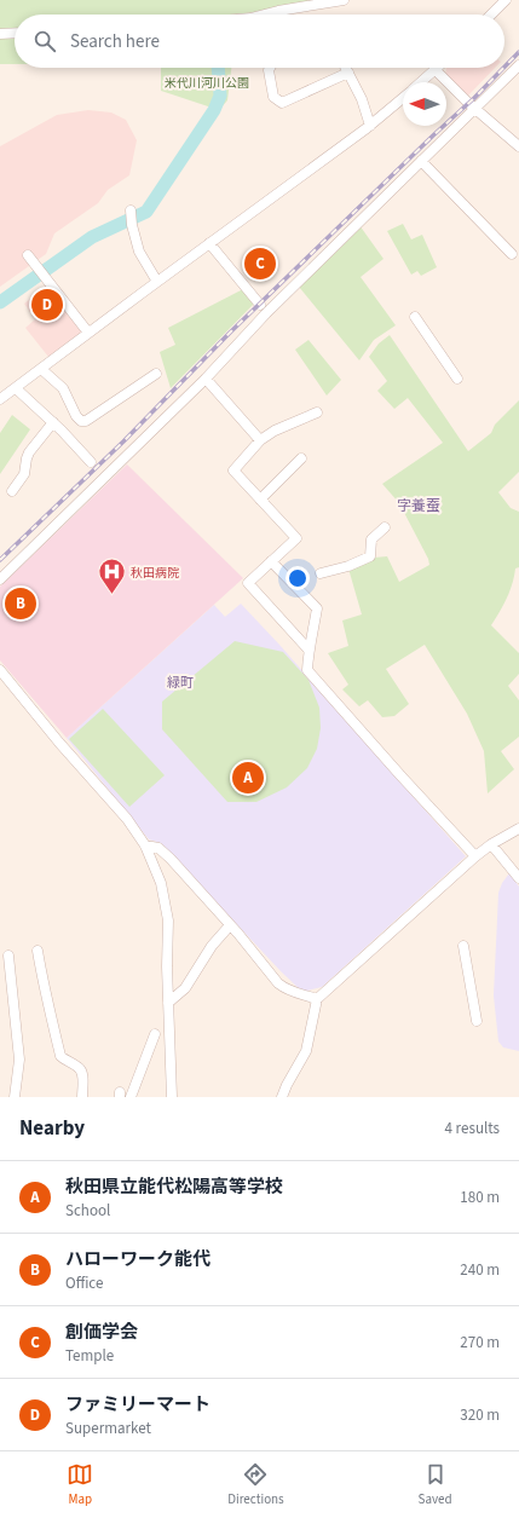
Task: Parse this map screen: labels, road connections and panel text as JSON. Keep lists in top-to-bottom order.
{
  "districts": ["字養蚕", "緑町"],
  "parks": ["米代川河川公園"],
  "places": {
    "hospital": ["秋田病院"]
  },
  "north": "left",
  "page": {
    "search": "Search here",
    "pins": [
      "C",
      "D",
      "B",
      "A"
    ],
    "heading": ["Nearby", "4 results"],
    "list": [
      {
        "mark": "A",
        "name": "秋田県立能代松陽高等学校",
        "note": "School",
        "value": "180 m"
      },
      {
        "mark": "B",
        "name": "ハローワーク能代",
        "note": "Office",
        "value": "240 m"
      },
      {
        "mark": "C",
        "name": "創価学会",
        "note": "Temple",
        "value": "270 m"
      },
      {
        "mark": "D",
        "name": "ファミリーマート",
        "note": "Supermarket",
        "value": "320 m"
      }
    ],
    "nav": ["Map", "Directions", "Saved"]
  }
}
